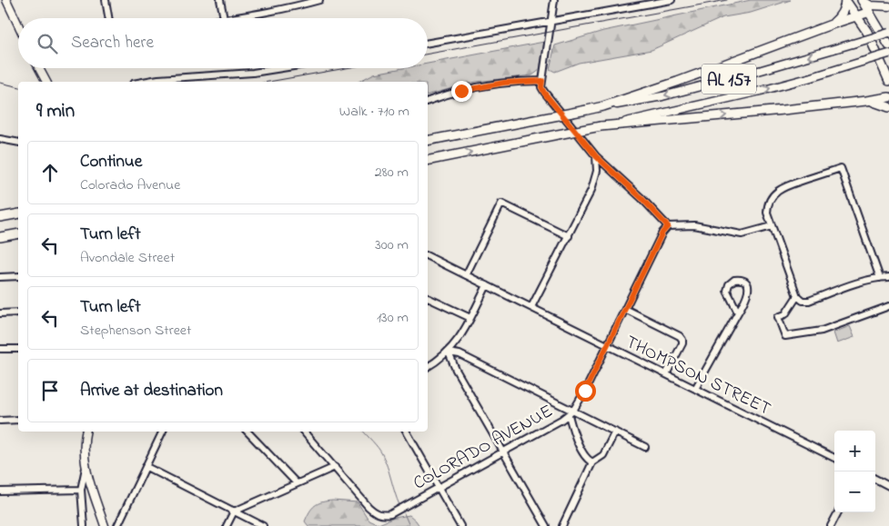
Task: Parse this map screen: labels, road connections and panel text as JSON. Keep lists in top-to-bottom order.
{
  "streets": {
    "highway": ["AL 157"],
    "street": ["THOMPSON STREET", "COLORADO AVENUE"]
  },
  "crossings": [
    ["THOMPSON STREET", "COLORADO AVENUE"]
  ],
  "page": {
    "search": "Search here",
    "heading": ["9 min", "Walk · 710 m"],
    "list": [
      ["Continue", "Colorado Avenue", "280 m"],
      ["Turn left", "Avondale Street", "300 m"],
      ["Turn left", "Stephenson Street", "130 m"],
      "Arrive at destination"
    ],
    "map_buttons": ["+", "−"]
  }
}
